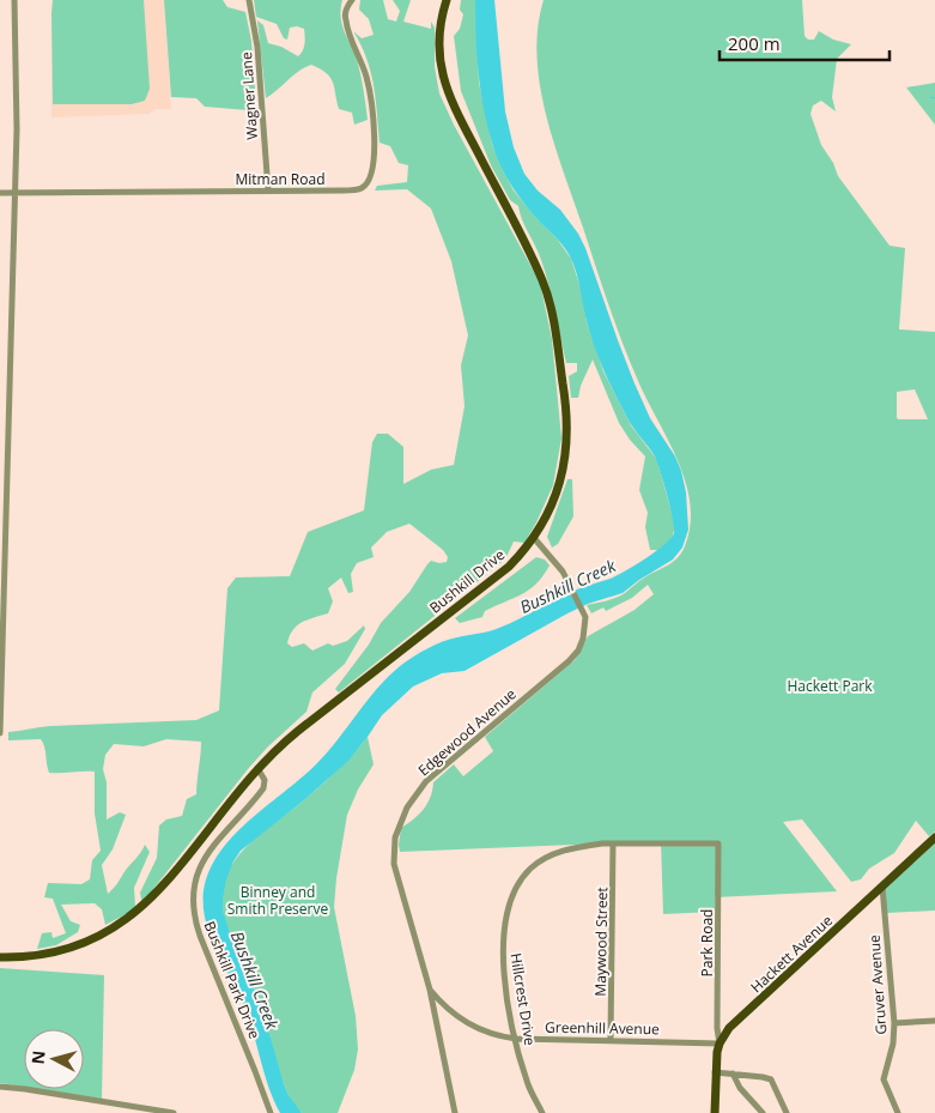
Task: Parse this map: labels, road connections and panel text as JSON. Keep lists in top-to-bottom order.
{
  "streets": {
    "main road": ["Bushkill Drive", "Hackett Avenue"],
    "street": [
      "Wagner Lane",
      "Mitman Road",
      "Edgewood Avenue",
      "Maywood Street",
      "Park Road",
      "Bushkill Park Drive",
      "Gruver Avenue",
      "Hillcrest Drive",
      "Greenhill Avenue"
    ]
  },
  "crossings": [
    ["Wagner Lane", "Mitman Road"],
    ["Bushkill Drive", "Edgewood Avenue"],
    ["Bushkill Drive", "Bushkill Park Drive"],
    ["Edgewood Avenue", "Greenhill Avenue"],
    ["Maywood Street", "Hillcrest Drive"],
    ["Maywood Street", "Greenhill Avenue"],
    ["Park Road", "Hackett Avenue"],
    ["Park Road", "Hillcrest Drive"],
    ["Park Road", "Greenhill Avenue"],
    ["Hackett Avenue", "Gruver Avenue"],
    ["Hackett Avenue", "Greenhill Avenue"],
    ["Hillcrest Drive", "Greenhill Avenue"]
  ],
  "water": ["Bushkill Creek"],
  "parks": ["Hackett Park", "Binney and Smith Preserve"],
  "scale_bar": "200 m",
  "north": "left"
}
